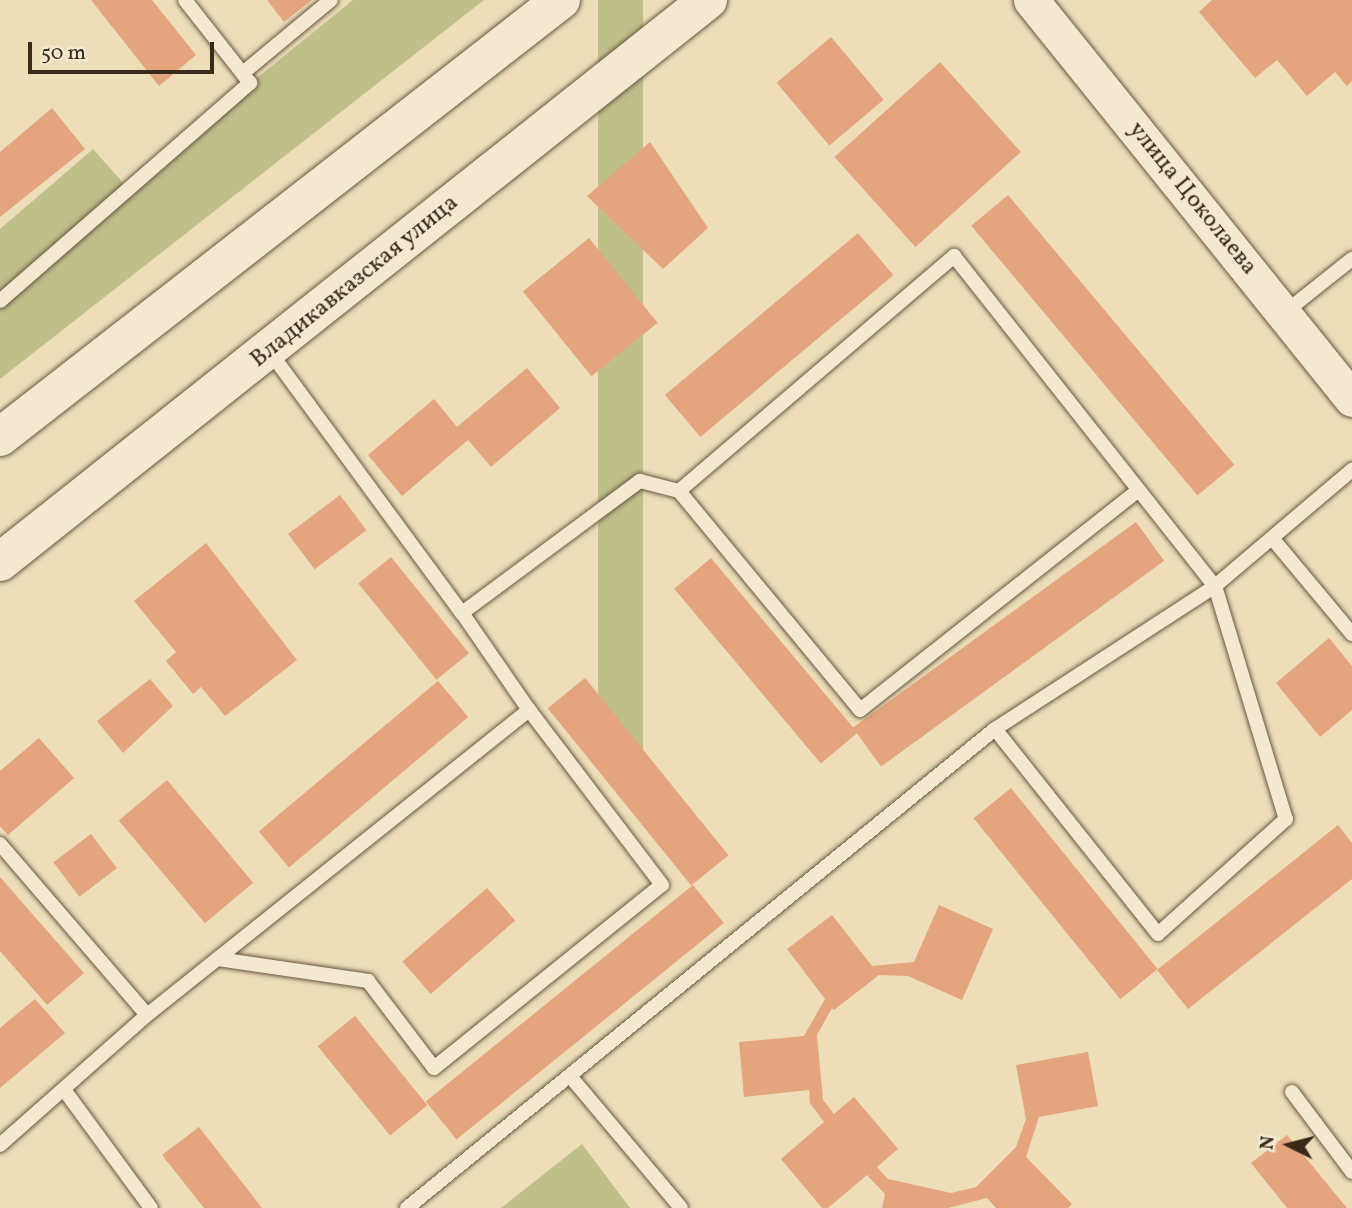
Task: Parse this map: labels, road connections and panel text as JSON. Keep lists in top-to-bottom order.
{
  "streets": {
    "main road": ["Владикавказская улица"],
    "street": ["улица Цоколаева"]
  },
  "scale_bar": "50 m",
  "north": "left"
}
